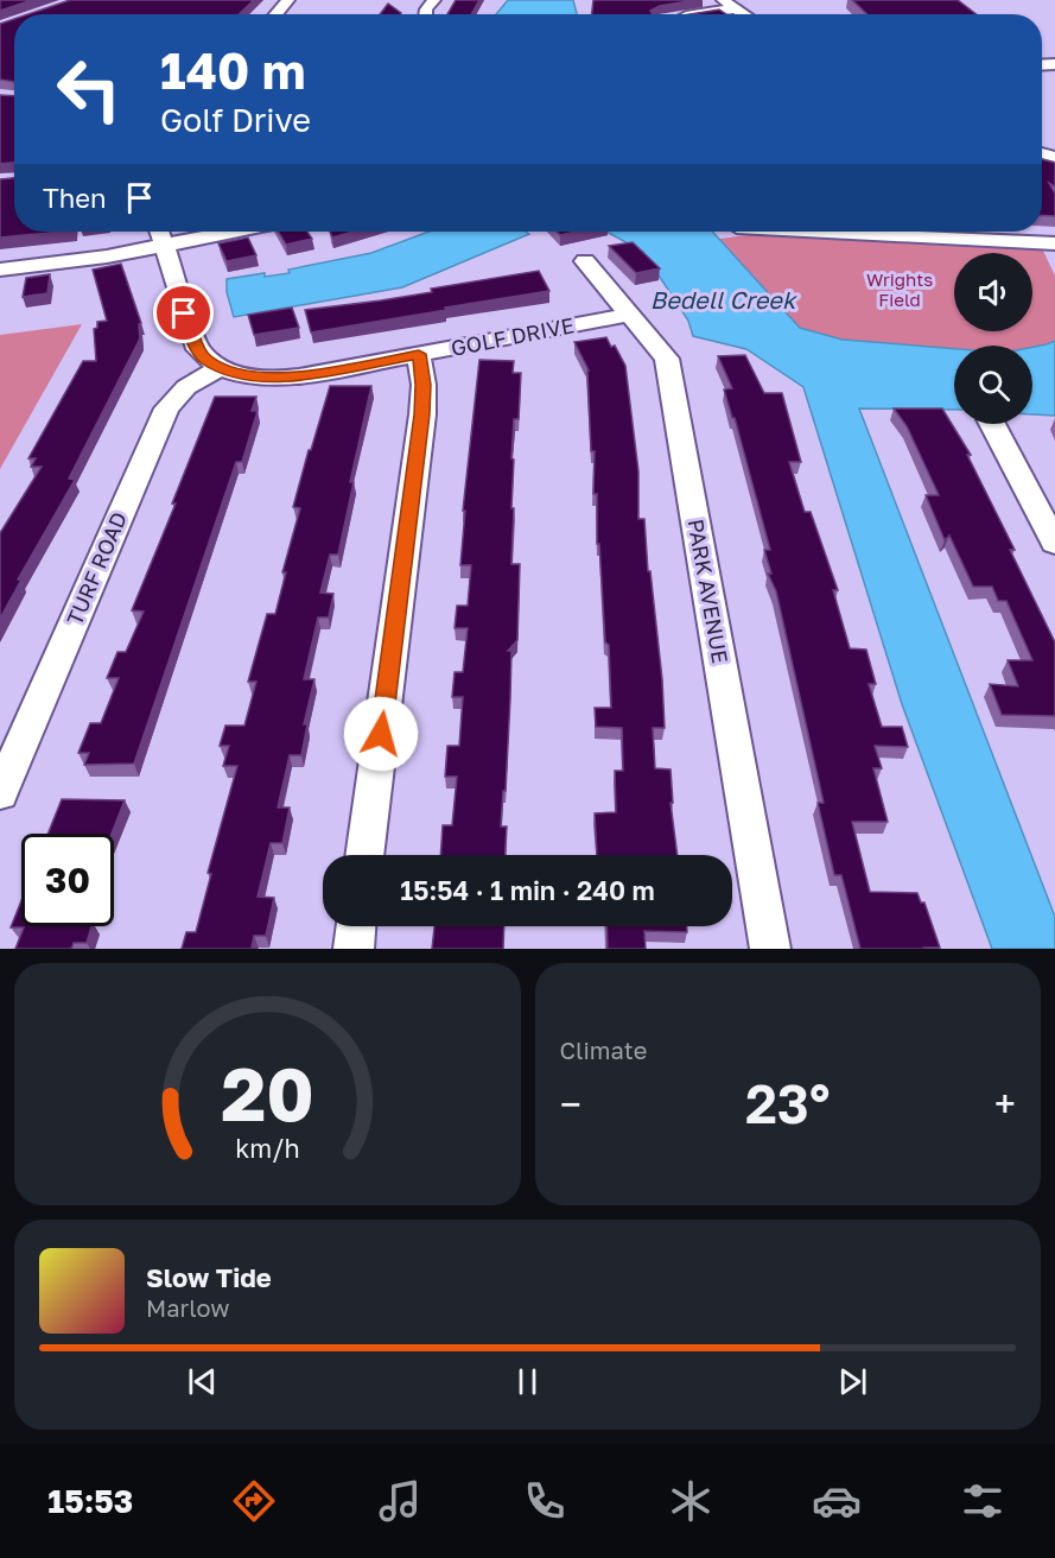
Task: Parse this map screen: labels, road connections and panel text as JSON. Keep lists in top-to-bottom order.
{
  "streets": {
    "street": ["GOLF DRIVE", "TURF ROAD", "PARK AVENUE"]
  },
  "crossings": [
    ["GOLF DRIVE", "TURF ROAD"],
    ["GOLF DRIVE", "PARK AVENUE"]
  ],
  "water": ["Bedell Creek"],
  "parks": ["Wrights Field"],
  "page": {
    "turn": ["140 m", "Golf Drive"],
    "then": "Then",
    "limit": "30",
    "trip": "15:54 · 1 min · 240 m",
    "tile": "Climate",
    "heat": ["−", "23°", "+"],
    "song": ["Slow Tide", "Marlow"],
    "tabs": "15:53",
    "gauge": ["20", "km/h"]
  }
}
